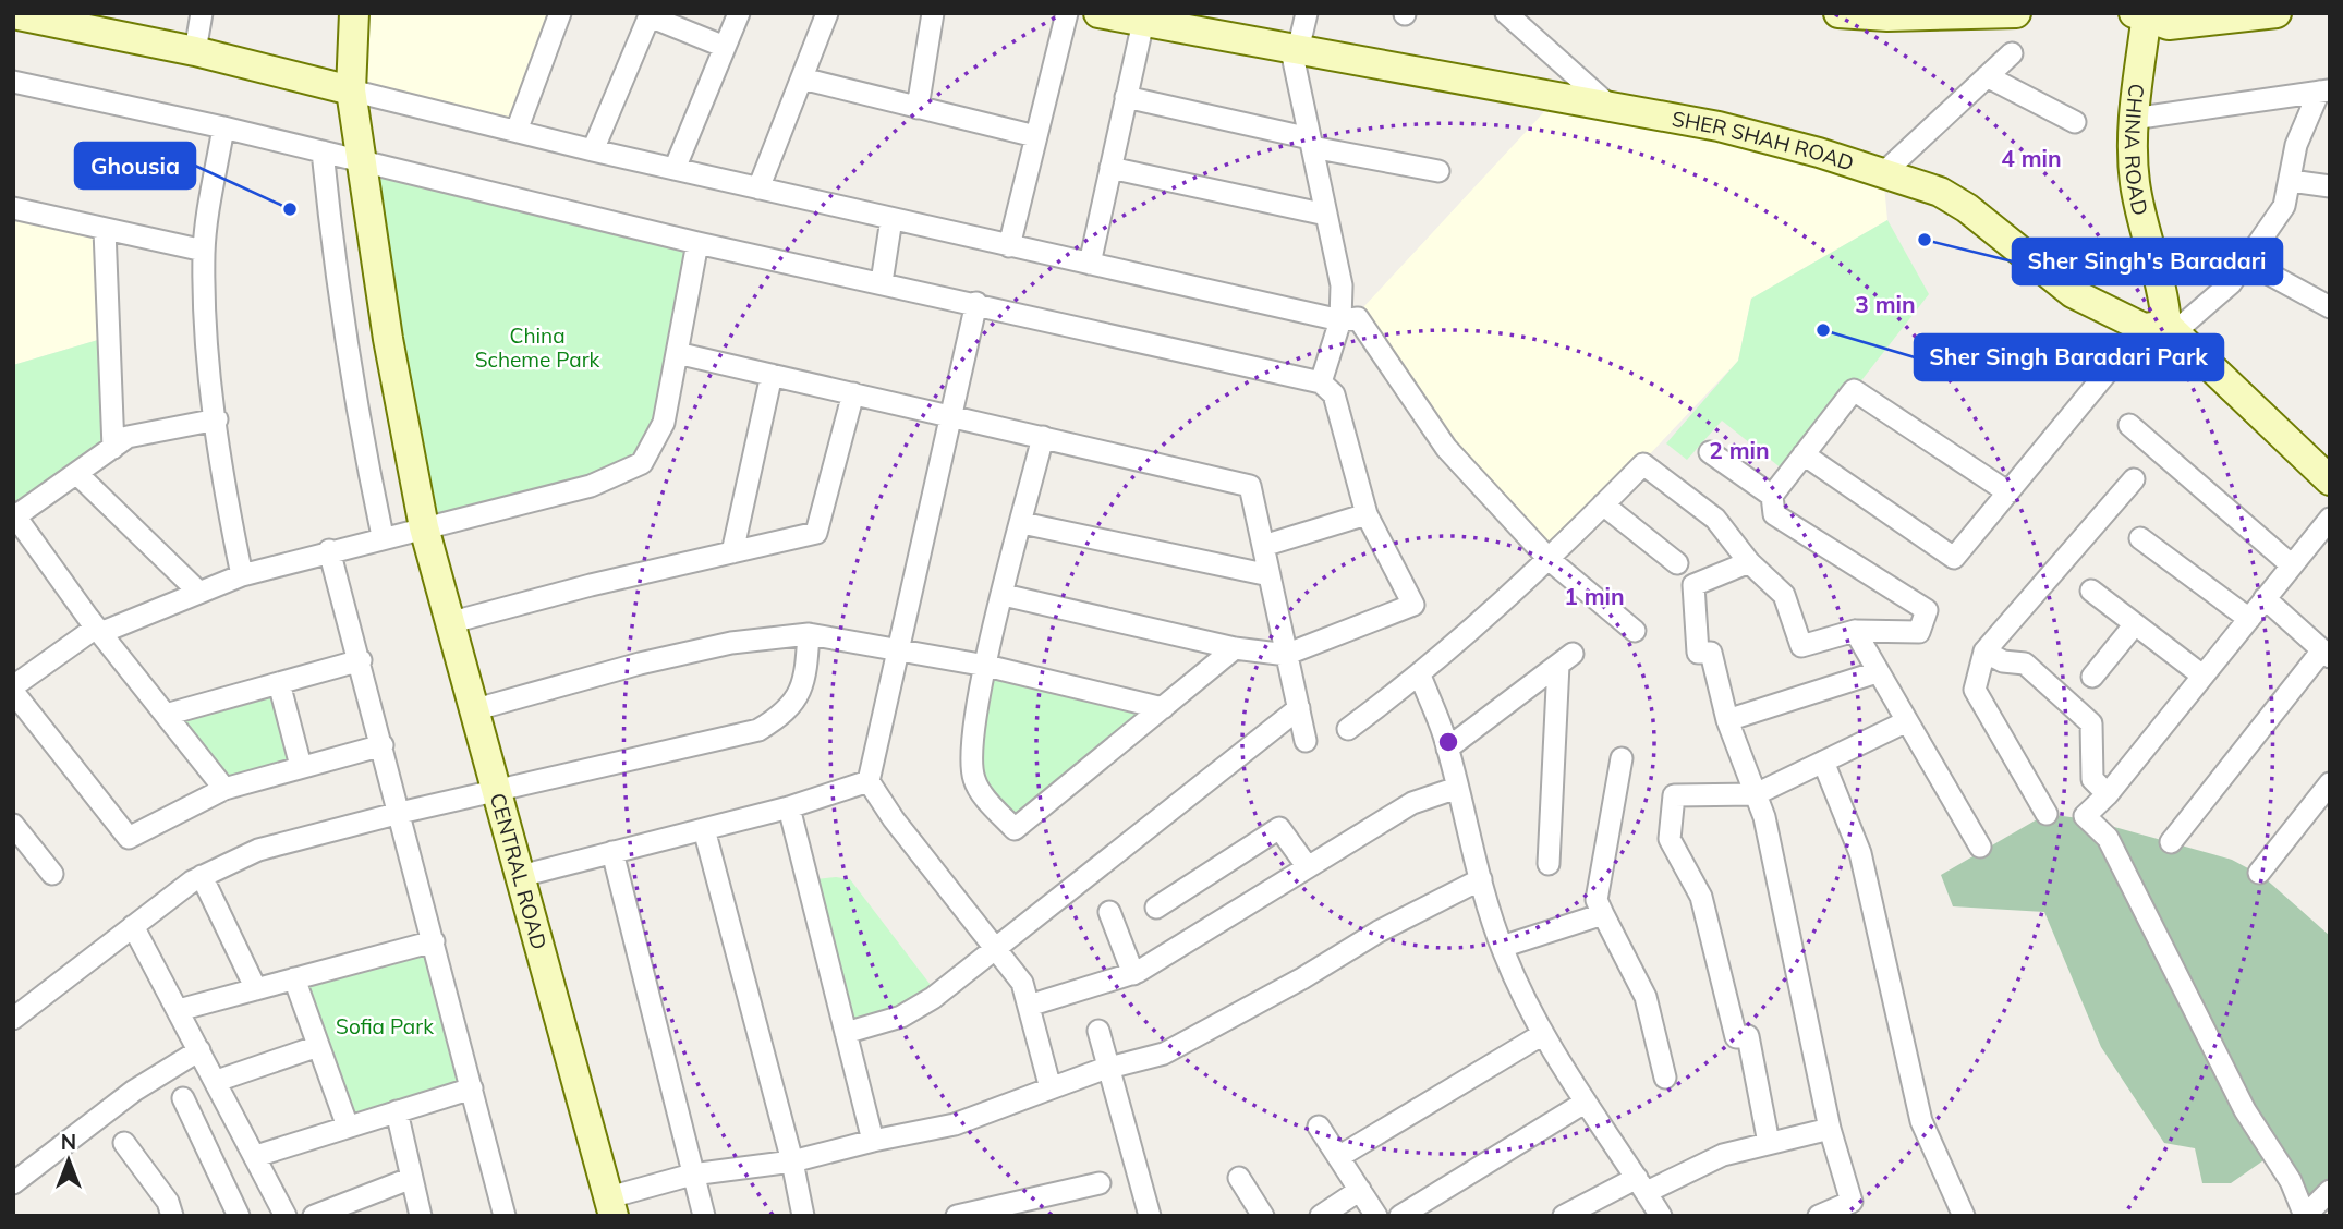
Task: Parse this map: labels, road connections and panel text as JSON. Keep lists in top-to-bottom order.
{
  "streets": {
    "main road": ["SHER SHAH ROAD", "CHINA ROAD", "CENTRAL ROAD"]
  },
  "crossings": [
    ["SHER SHAH ROAD", "CHINA ROAD"]
  ],
  "parks": ["China Scheme Park", "Sofia Park"],
  "places": ["Ghousia", "Sher Singh's Baradari", "Sher Singh Baradari Park"],
  "north": "top",
  "rings": [
    "4 min",
    "3 min",
    "2 min",
    "1 min"
  ]
}
